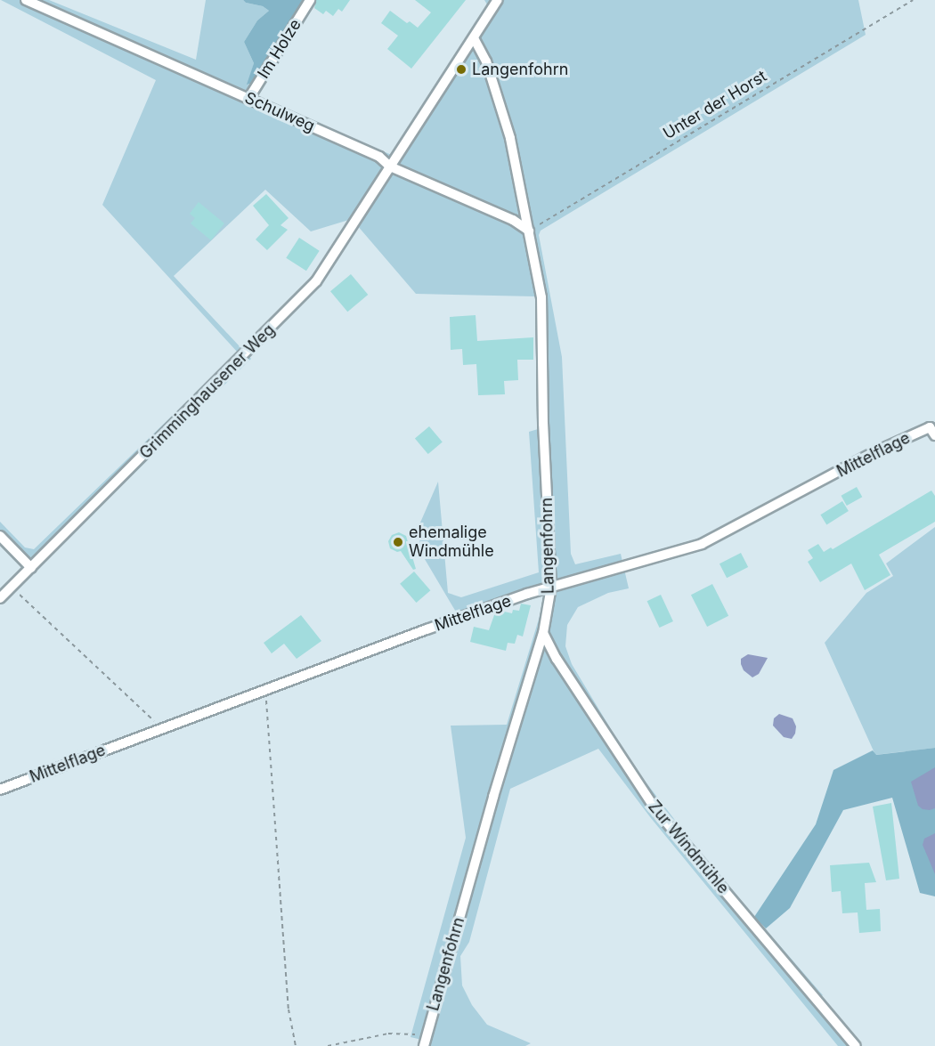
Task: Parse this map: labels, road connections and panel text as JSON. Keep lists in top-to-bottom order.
{
  "streets": {
    "street": [
      "Im Holze",
      "Schulweg",
      "Grimminghausener Weg",
      "Mittelflage",
      "Langenfohrn",
      "Zur Windmühle"
    ],
    "path": ["Unter der Horst"]
  },
  "crossings": [
    ["Im Holze", "Schulweg"],
    ["Unter der Horst", "Schulweg"],
    ["Unter der Horst", "Langenfohrn"],
    ["Schulweg", "Grimminghausener Weg"],
    ["Schulweg", "Langenfohrn"],
    ["Grimminghausener Weg", "Langenfohrn"],
    ["Mittelflage", "Langenfohrn"],
    ["Langenfohrn", "Zur Windmühle"]
  ],
  "places": ["Langenfohrn", "ehemalige Windmühle"]
}
